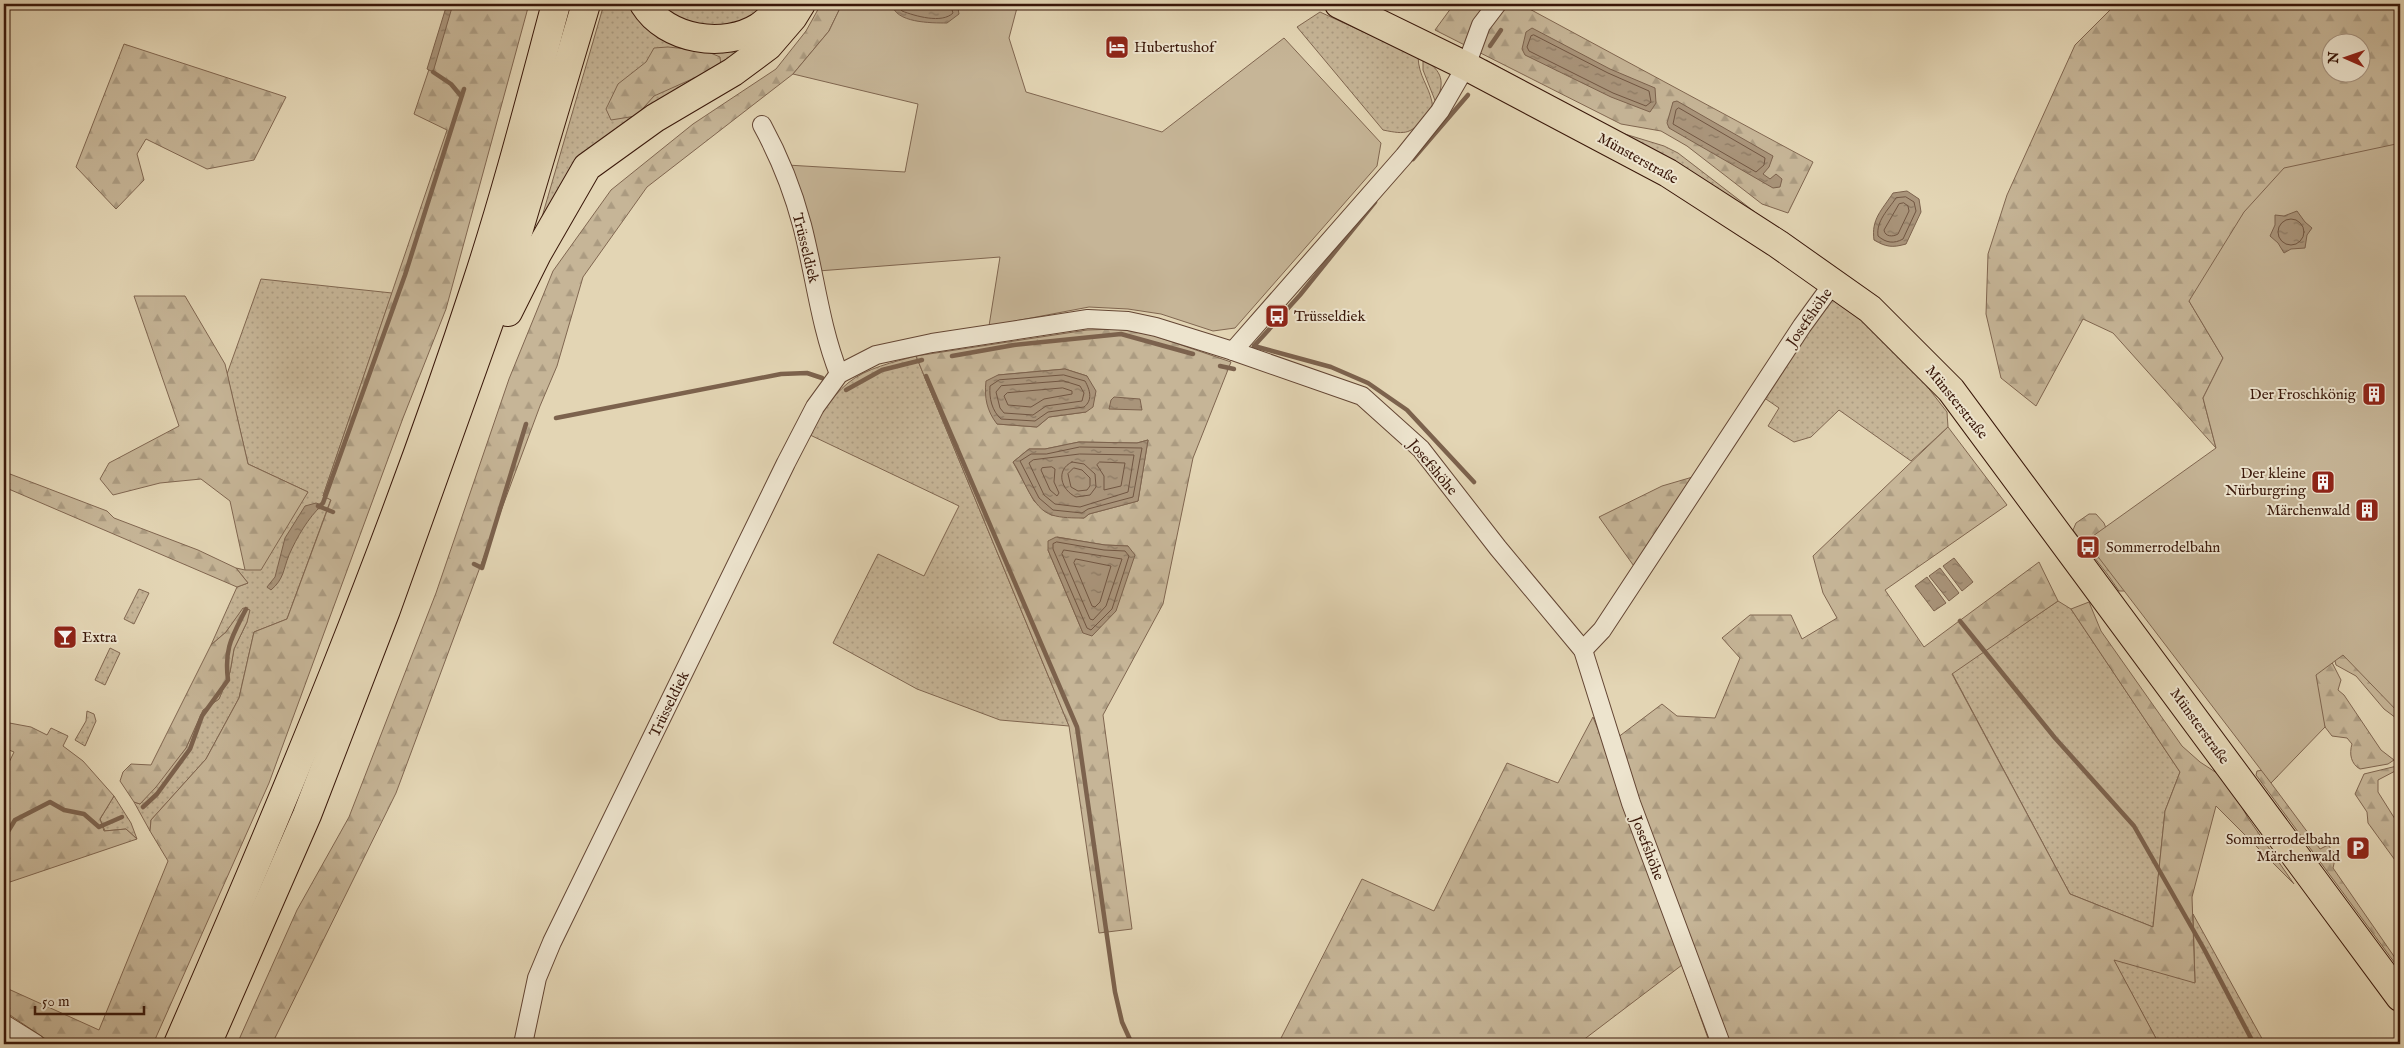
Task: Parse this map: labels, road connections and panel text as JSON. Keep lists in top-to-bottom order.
{
  "streets": {
    "main road": ["Münsterstraße"],
    "street": ["Trüsseldiek", "Josefshöhe"]
  },
  "crossings": [
    ["Münsterstraße", "Josefshöhe"],
    ["Trüsseldiek", "Josefshöhe"]
  ],
  "places": {
    "hotel": ["Hubertushof"],
    "bus stop": ["Trüsseldiek", "Sommerrodelbahn"],
    "building": ["Der Froschkönig", "Der kleine Nürburgring", "Märchenwald"],
    "bar": ["Extra"],
    "parking": ["Sommerrodelbahn Märchenwald"]
  },
  "scale_bar": "50 m",
  "north": "left"
}
